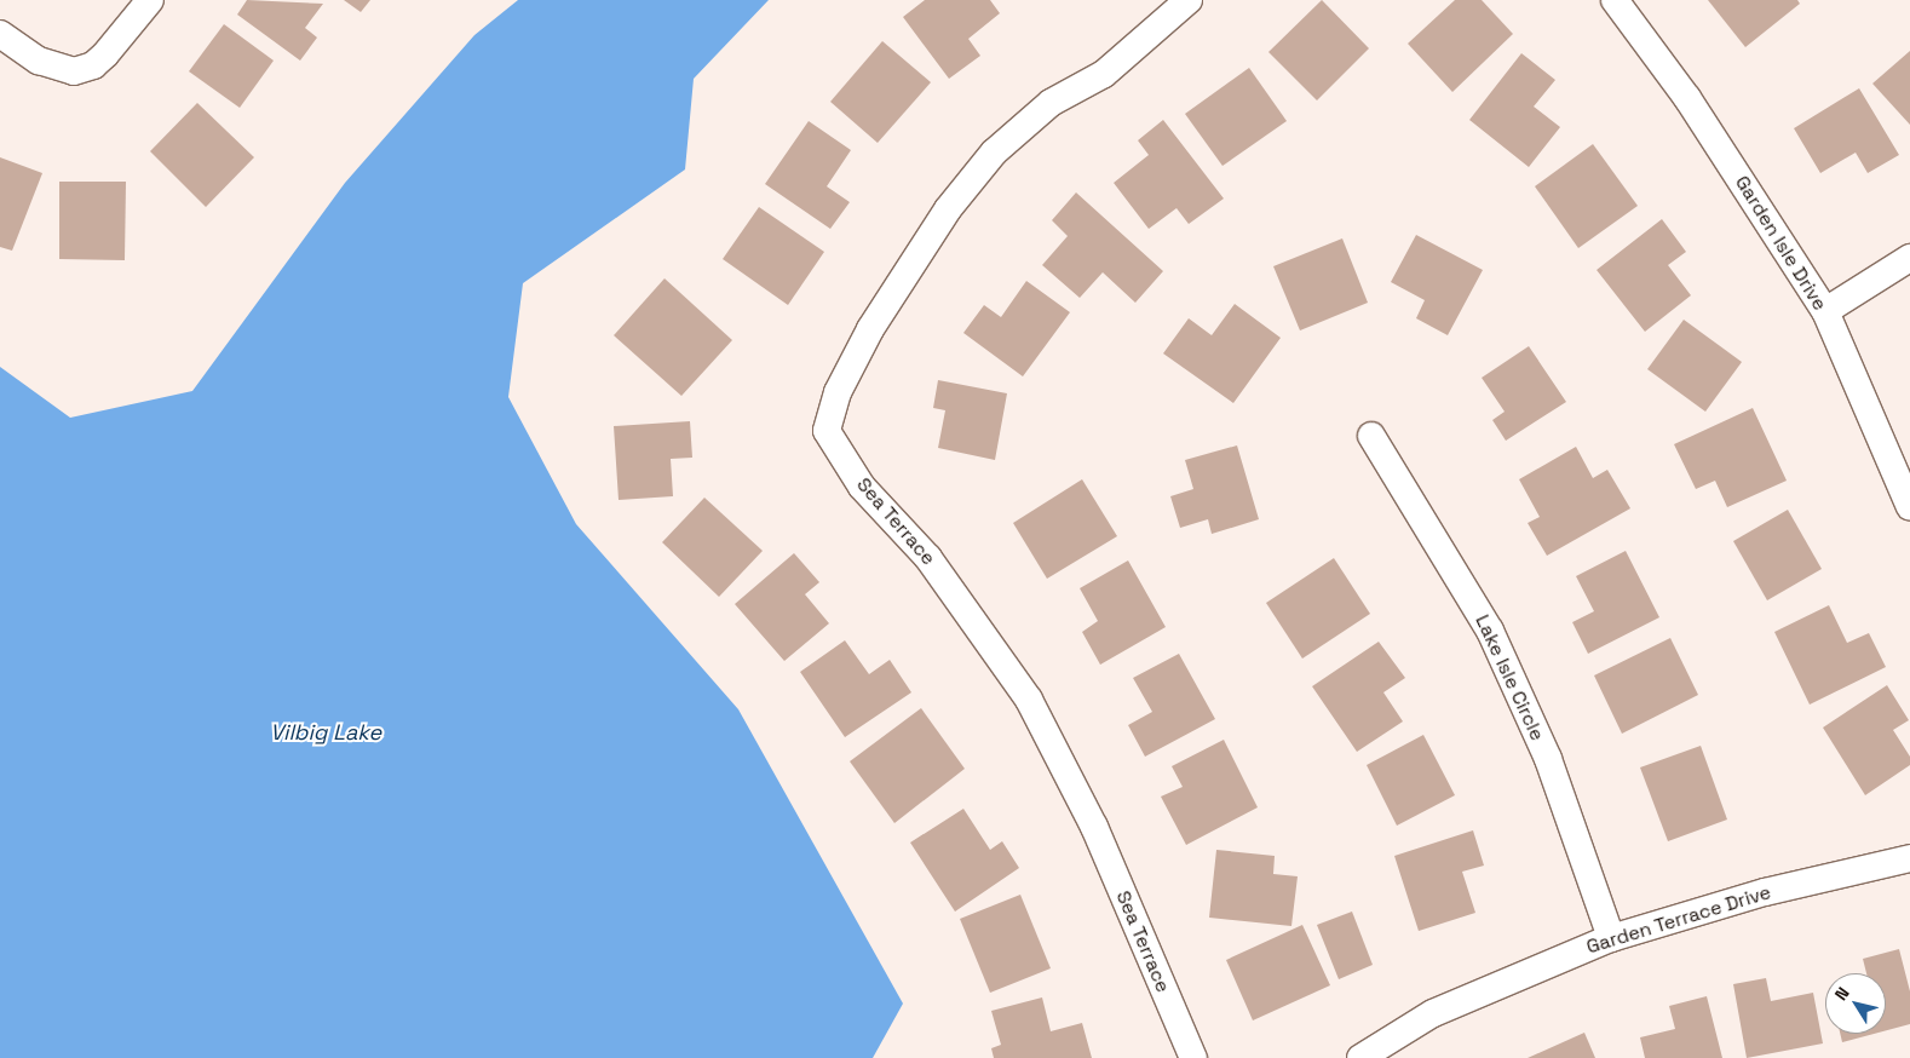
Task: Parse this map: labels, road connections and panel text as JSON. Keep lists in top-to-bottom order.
{
  "streets": {
    "street": [
      "Garden Isle Drive",
      "Sea Terrace",
      "Lake Isle Circle",
      "Garden Terrace Drive"
    ]
  },
  "crossings": [
    ["Lake Isle Circle", "Garden Terrace Drive"]
  ],
  "water": ["Vilbig Lake"],
  "north": "top left"
}
